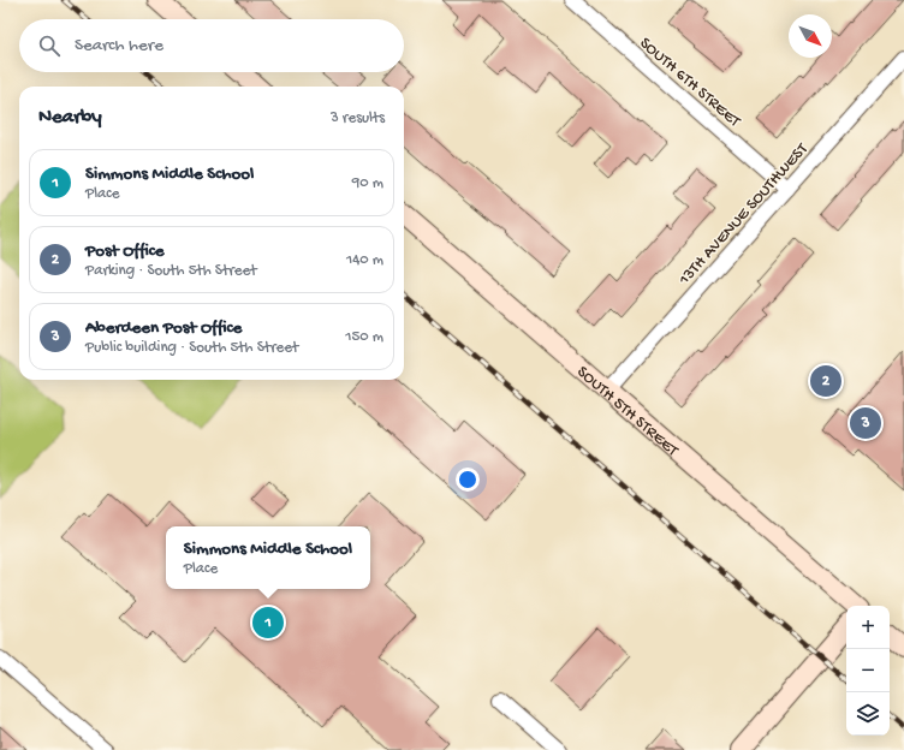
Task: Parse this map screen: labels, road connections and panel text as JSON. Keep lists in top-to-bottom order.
{
  "streets": {
    "main road": ["SOUTH 5TH STREET"],
    "street": ["SOUTH 6TH STREET", "13TH AVENUE SOUTHWEST"]
  },
  "crossings": [
    ["SOUTH 6TH STREET", "13TH AVENUE SOUTHWEST"],
    ["13TH AVENUE SOUTHWEST", "SOUTH 5TH STREET"]
  ],
  "north": "bottom right",
  "page": {
    "search": "Search here",
    "heading": ["Nearby", "3 results"],
    "list": [
      {
        "mark": "1",
        "name": "Simmons Middle School",
        "note": "Place",
        "value": "90 m"
      },
      {
        "mark": "2",
        "name": "Post Office",
        "note": "Parking · South 5th Street",
        "value": "140 m"
      },
      {
        "mark": "3",
        "name": "Aberdeen Post Office",
        "note": "Public building · South 5th Street",
        "value": "150 m"
      }
    ],
    "pins": ["2", "3", "1"],
    "popup": ["Simmons Middle School", "Place"],
    "map_buttons": ["+", "−"]
  }
}
